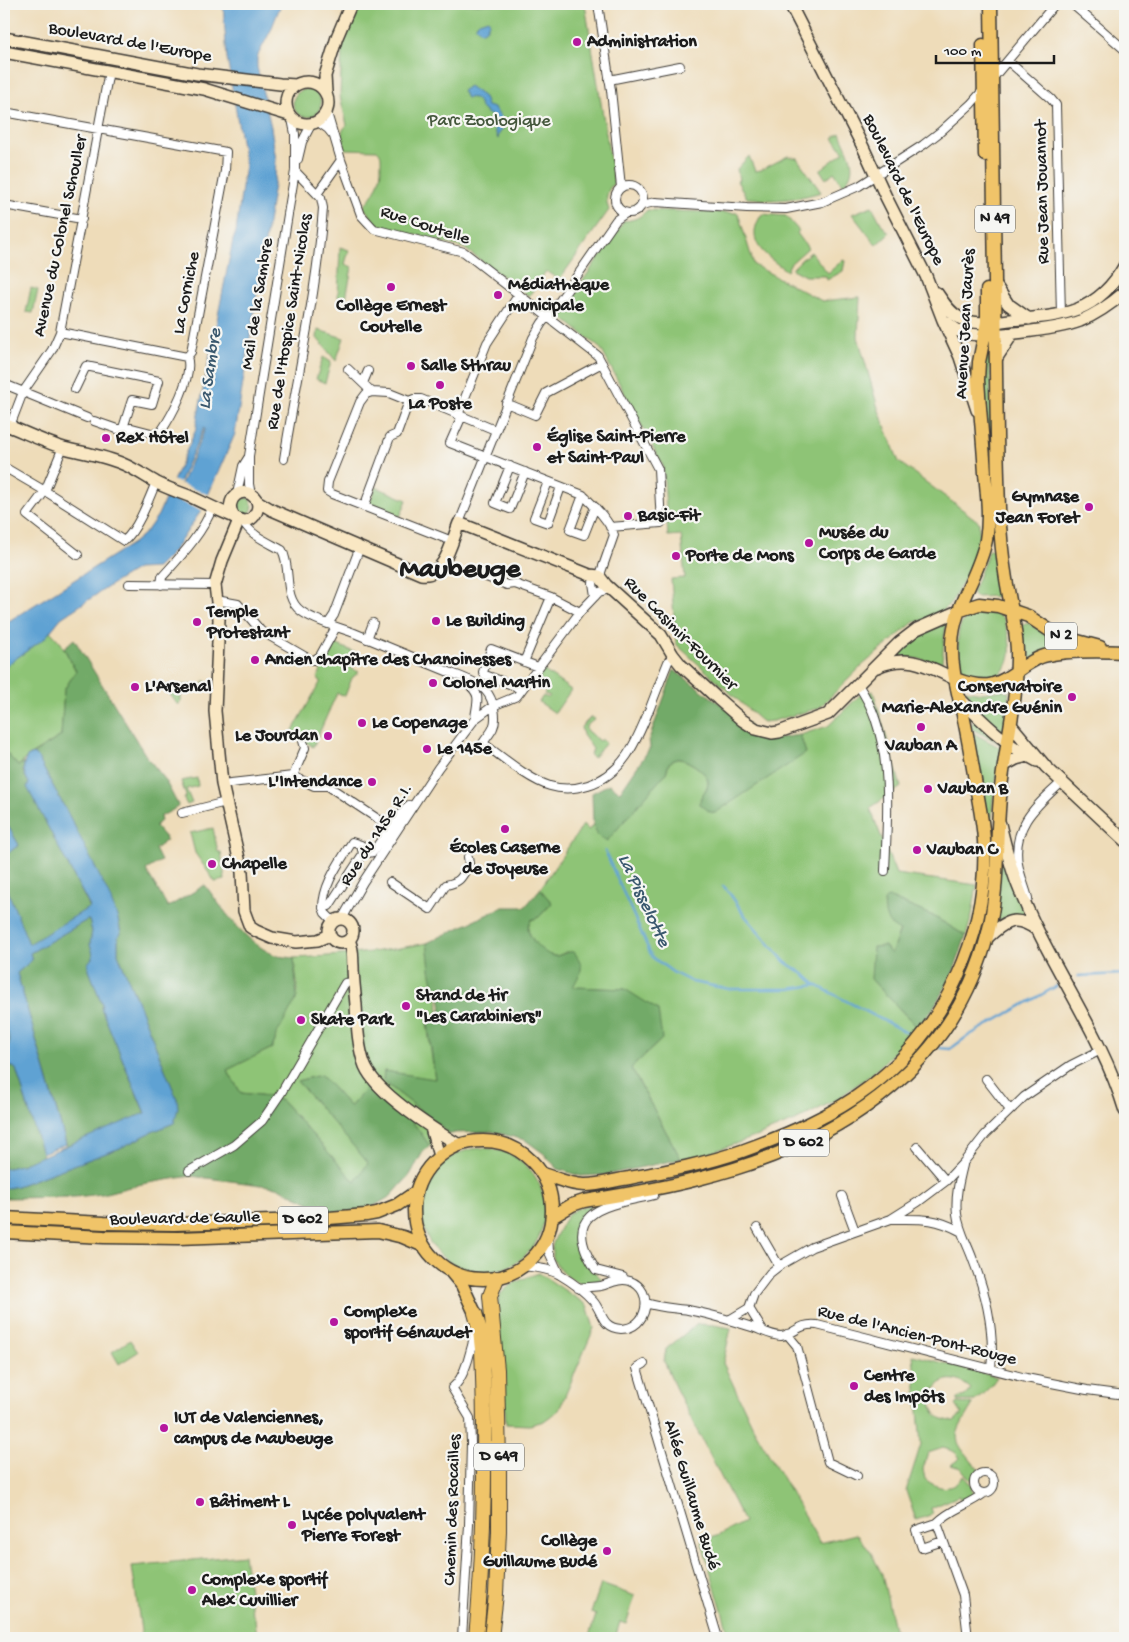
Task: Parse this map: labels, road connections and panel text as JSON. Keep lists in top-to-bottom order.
{
  "streets": {
    "highway": ["D 649"],
    "main road": [
      "Boulevard de l'Europe",
      "N 49",
      "Avenue Jean Jaurès",
      "Rue Casimir-Fournier",
      "N 2",
      "D 602",
      "Boulevard de Gaulle"
    ],
    "street": [
      "Rue Jean Jouannot",
      "Rue Coutelle",
      "Avenue du Colonel Schouller",
      "La Corniche",
      "Mail de la Sambre",
      "Rue de l'Hospice Saint-Nicolas",
      "Rue du 145e R.I.",
      "Rue de l'Ancien-Pont-Rouge",
      "Allée Guillaume Budé",
      "Chemin des Rocailles"
    ]
  },
  "crossings": [
    ["Boulevard de l'Europe", "Rue Coutelle"],
    ["Boulevard de l'Europe", "Mail de la Sambre"],
    ["Boulevard de l'Europe", "Avenue Jean Jaurès"],
    ["Rue Coutelle", "Mail de la Sambre"],
    ["Avenue du Colonel Schouller", "La Corniche"],
    ["Mail de la Sambre", "Rue de l'Hospice Saint-Nicolas"],
    ["Avenue Jean Jaurès", "Rue Casimir-Fournier"],
    ["Avenue Jean Jaurès", "N 2"],
    ["Avenue Jean Jaurès", "D 602"],
    ["Rue Casimir-Fournier", "N 2"],
    ["Rue Casimir-Fournier", "D 602"],
    ["N 2", "D 602"],
    ["D 602", "Boulevard de Gaulle"],
    ["D 602", "D 649"],
    ["Boulevard de Gaulle", "D 649"],
    ["D 649", "Chemin des Rocailles"]
  ],
  "districts": ["Maubeuge"],
  "water": ["La Sambre", "La Pisselotte"],
  "parks": ["Parc Zoologique"],
  "places": [
    "Administration",
    "Collège Ernest Coutelle",
    "Médiathèque municipale",
    "Salle Sthrau",
    "La Poste",
    "Rex Hôtel",
    "Église Saint-Pierre et Saint-Paul",
    "Gymnase Jean Foret",
    "Basic-Fit",
    "Musée du Corps de Garde",
    "Porte de Mons",
    "Le Building",
    "Temple Protestant",
    "Ancien chapître des Chanoinesses",
    "Colonel Martin",
    "L'Arsenal",
    "Conservatoire Marie-Alexandre Guénin",
    "Le Copenage",
    "Vauban A",
    "Le Jourdan",
    "Le 145e",
    "L'Intendance",
    "Vauban B",
    "Écoles Caserne de Joyeuse",
    "Vauban C",
    "Chapelle",
    "Stand de tir \"Les Carabiniers\"",
    "Skate Park",
    "Complexe sportif Génaudet",
    "Centre des Impôts",
    "IUT de Valenciennes, campus de Maubeuge",
    "Bâtiment L",
    "Lycée polyvalent Pierre Forest",
    "Collège Guillaume Budé",
    "Complexe sportif Alex Cuvillier"
  ],
  "scale_bar": "100 m"
}
